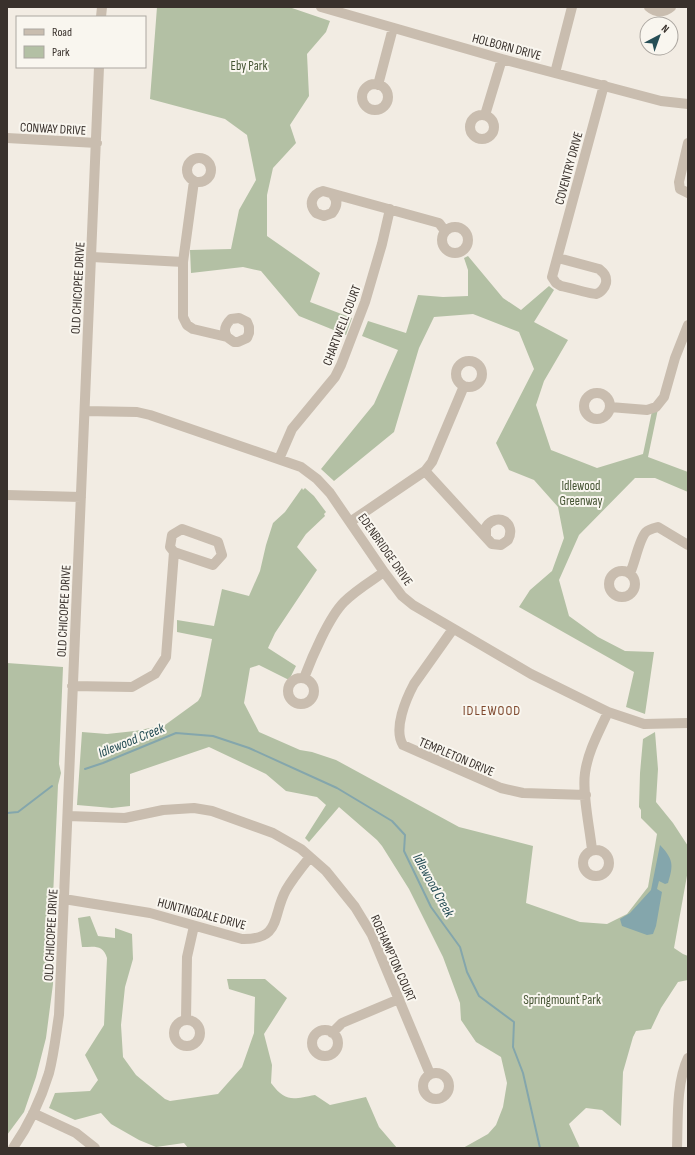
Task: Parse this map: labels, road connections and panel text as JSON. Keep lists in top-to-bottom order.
{
  "streets": {
    "street": [
      "HOLBORN DRIVE",
      "CONWAY DRIVE",
      "COVENTRY DRIVE",
      "OLD CHICOPEE DRIVE",
      "CHARTWELL COURT",
      "EDENBRIDGE DRIVE",
      "TEMPLETON DRIVE",
      "HUNTINGDALE DRIVE",
      "ROEHAMPTON COURT"
    ]
  },
  "crossings": [
    ["HOLBORN DRIVE", "COVENTRY DRIVE"],
    ["CONWAY DRIVE", "OLD CHICOPEE DRIVE"],
    ["OLD CHICOPEE DRIVE", "EDENBRIDGE DRIVE"],
    ["OLD CHICOPEE DRIVE", "HUNTINGDALE DRIVE"],
    ["OLD CHICOPEE DRIVE", "ROEHAMPTON COURT"],
    ["CHARTWELL COURT", "EDENBRIDGE DRIVE"],
    ["EDENBRIDGE DRIVE", "TEMPLETON DRIVE"],
    ["HUNTINGDALE DRIVE", "ROEHAMPTON COURT"]
  ],
  "districts": ["IDLEWOOD"],
  "water": ["Idlewood Creek"],
  "parks": ["Eby Park", "Idlewood Greenway", "Springmount Park"],
  "legend": ["Road", "Park"],
  "north": "top right"
}
